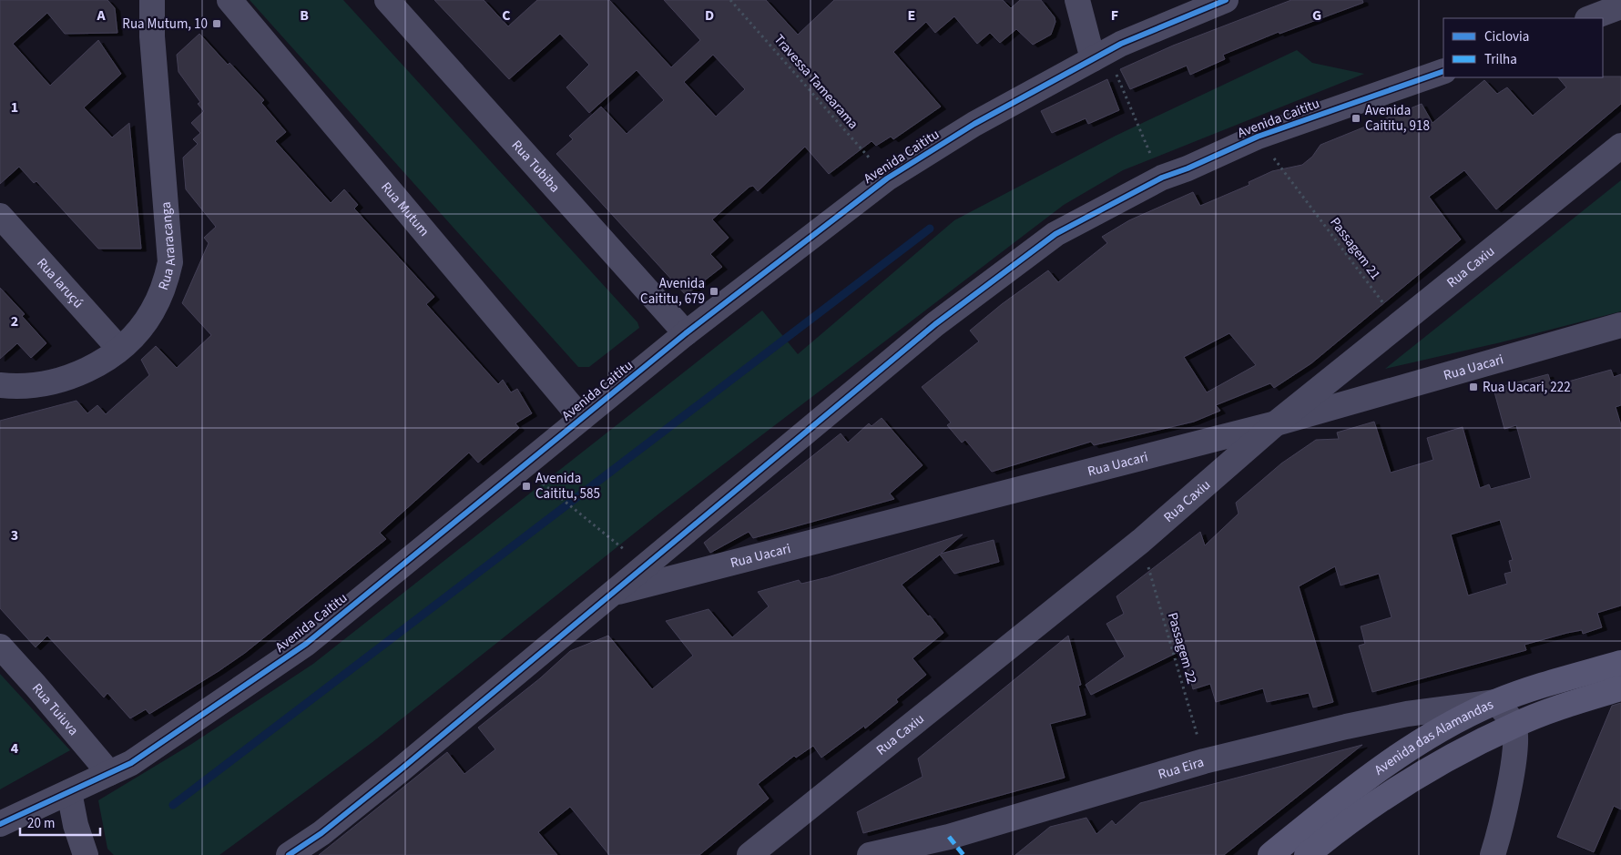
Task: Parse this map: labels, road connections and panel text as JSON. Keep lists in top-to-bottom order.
{
  "streets": {
    "street": [
      "Avenida Caititu",
      "Rua Tubiba",
      "Rua Mutum",
      "Rua Araracanga",
      "Rua Caxiu",
      "Rua Iaruçú",
      "Rua Uacari",
      "Rua Tuiuva",
      "Avenida das Alamandas",
      "Rua Eira"
    ],
    "path": ["Travessa Tamearama", "Passagem 21", "Passagem 22"]
  },
  "crossings": [
    ["Travessa Tamearama", "Avenida Caititu"],
    ["Avenida Caititu", "Rua Tubiba"],
    ["Avenida Caititu", "Rua Mutum"],
    ["Avenida Caititu", "Passagem 21"],
    ["Avenida Caititu", "Rua Uacari"],
    ["Avenida Caititu", "Rua Tuiuva"],
    ["Rua Araracanga", "Rua Iaruçú"],
    ["Passagem 21", "Rua Caxiu"],
    ["Rua Caxiu", "Rua Uacari"],
    ["Rua Caxiu", "Passagem 22"],
    ["Passagem 22", "Rua Eira"],
    ["Avenida das Alamandas", "Rua Eira"]
  ],
  "places": {
    "transit": [
      "Rua Mutum, 10",
      "Avenida Caititu, 918",
      "Avenida Caititu, 679",
      "Rua Uacari, 222",
      "Avenida Caititu, 585"
    ]
  },
  "legend": ["Ciclovia", "Trilha"],
  "scale_bar": "20 m",
  "grid": {
    "columns": [
      "A",
      "B",
      "C",
      "D",
      "E",
      "F",
      "G"
    ],
    "rows": [
      "1",
      "2",
      "3",
      "4"
    ]
  }
}
